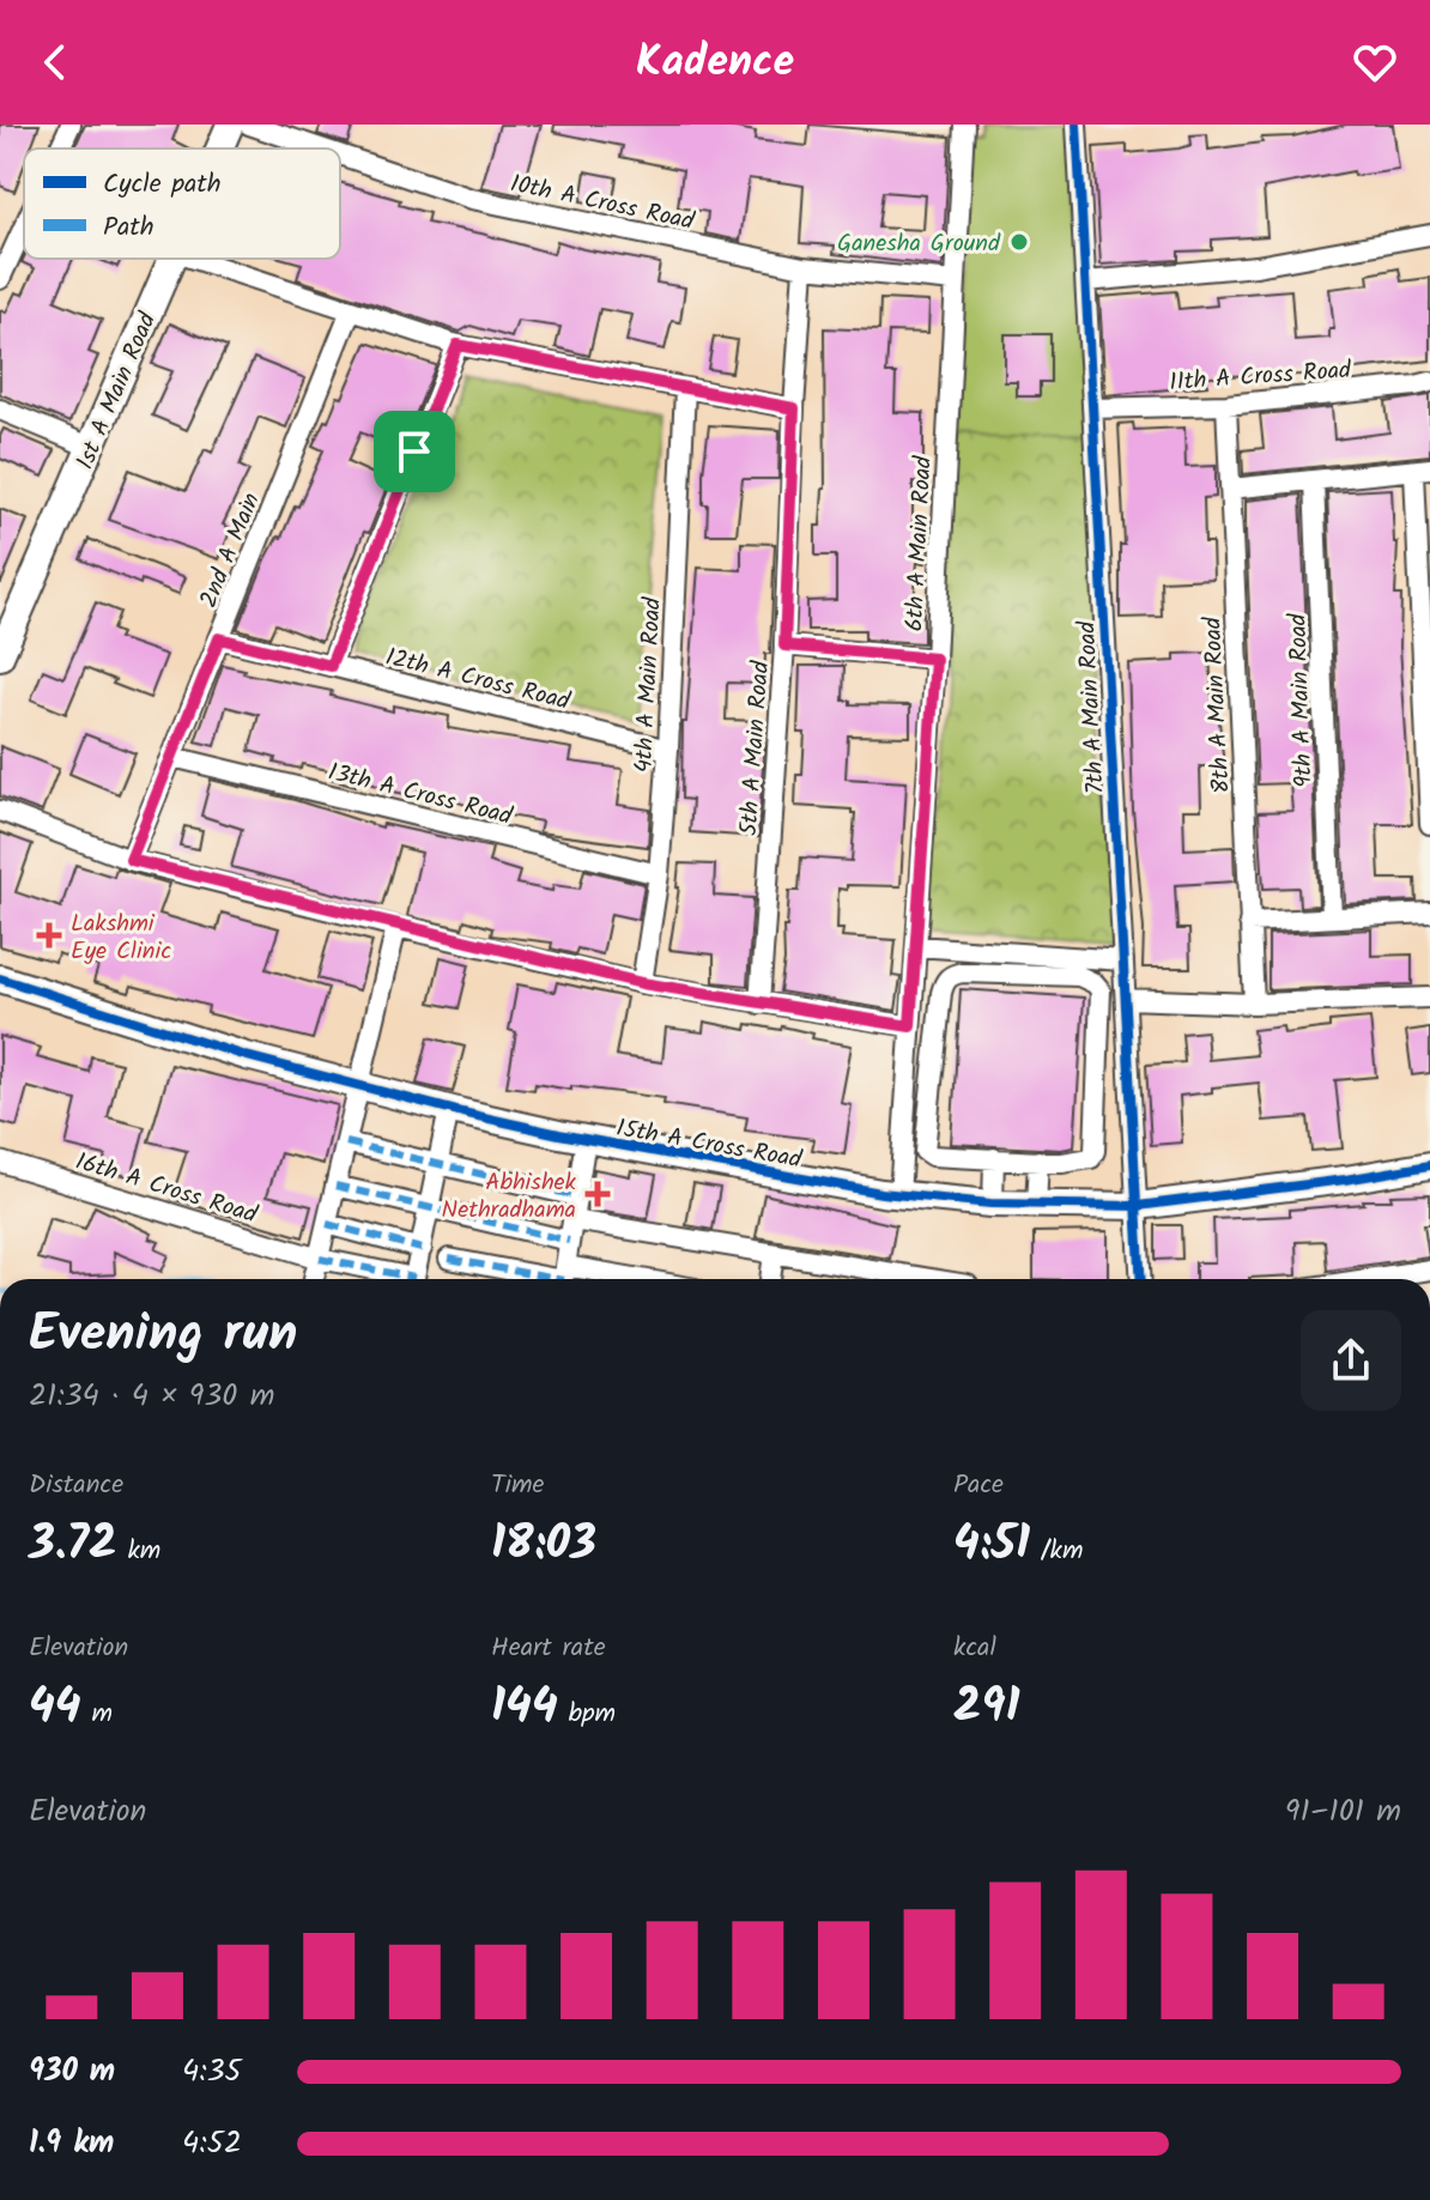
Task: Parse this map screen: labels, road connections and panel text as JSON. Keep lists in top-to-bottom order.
{
  "streets": {
    "main road": ["1st A Main Road", "15th A Cross Road"],
    "street": [
      "10th A Cross Road",
      "11th A Cross Road",
      "6th A Main Road",
      "2nd A Main",
      "12th A Cross Road",
      "4th A Main Road",
      "9th A Main Road",
      "8th A Main Road",
      "7th A Main Road",
      "5th A Main Road",
      "13th A Cross Road",
      "16th A Cross Road"
    ]
  },
  "crossings": [
    ["10th A Cross Road", "6th A Main Road"],
    ["10th A Cross Road", "5th A Main Road"],
    ["11th A Cross Road", "8th A Main Road"],
    ["11th A Cross Road", "7th A Main Road"],
    ["6th A Main Road", "15th A Cross Road"],
    ["2nd A Main", "12th A Cross Road"],
    ["2nd A Main", "13th A Cross Road"],
    ["12th A Cross Road", "4th A Main Road"],
    ["4th A Main Road", "13th A Cross Road"],
    ["7th A Main Road", "15th A Cross Road"]
  ],
  "places": {
    "other": ["Ganesha Ground"],
    "health": ["Lakshmi Eye Clinic", "Abhishek Nethradhama"]
  },
  "legend": ["Cycle path", "Path"],
  "page": {
    "header": "Kadence",
    "heading": ["Evening run", "21:34 · 4 × 930 m"],
    "stats": [
      ["Distance", "3.72 km"],
      ["Time", "18:03"],
      ["Pace", "4:51 /km"],
      ["Elevation", "44 m"],
      ["Heart rate", "144 bpm"],
      ["kcal", "291"]
    ],
    "chart": ["Elevation", "91–101 m"],
    "list": [
      {
        "name": "930 m",
        "note": "4:35"
      },
      {
        "name": "1.9 km",
        "note": "4:52"
      }
    ]
  }
}
